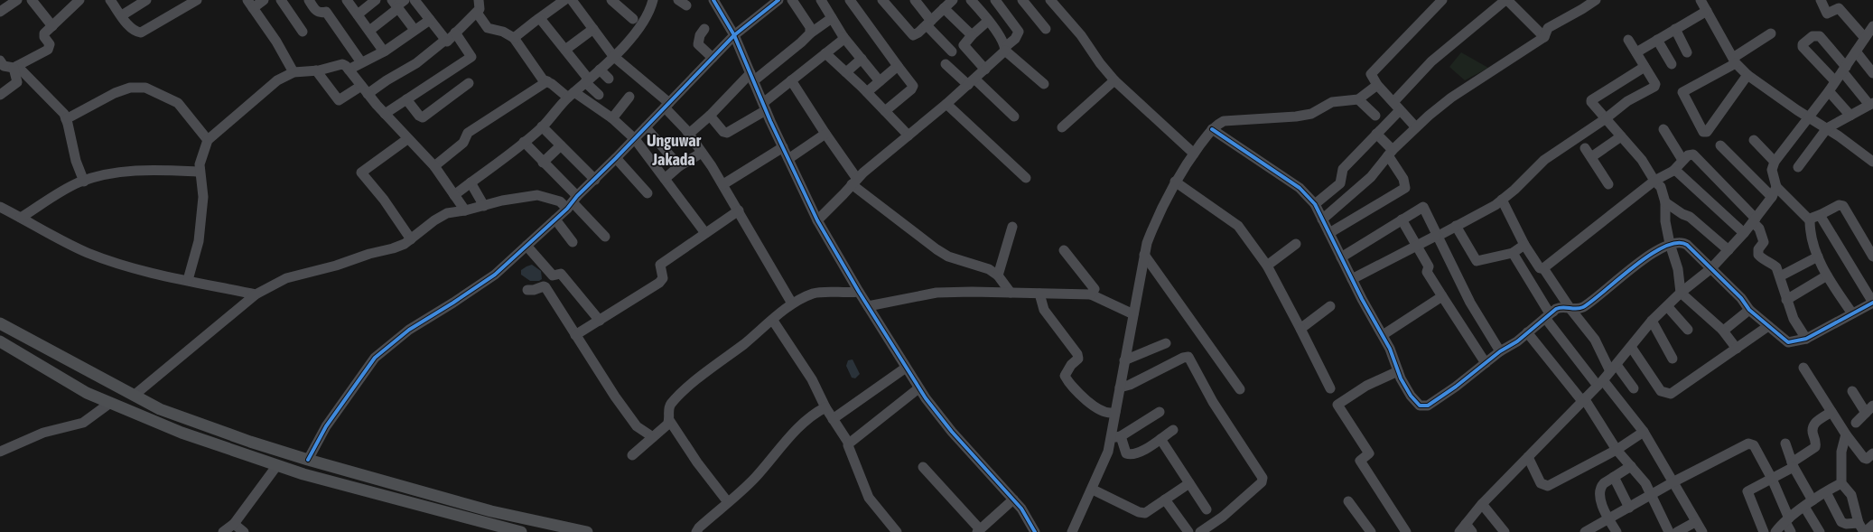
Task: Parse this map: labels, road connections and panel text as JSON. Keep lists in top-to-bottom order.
{
  "districts": ["Unguwar Jakada"]
}
